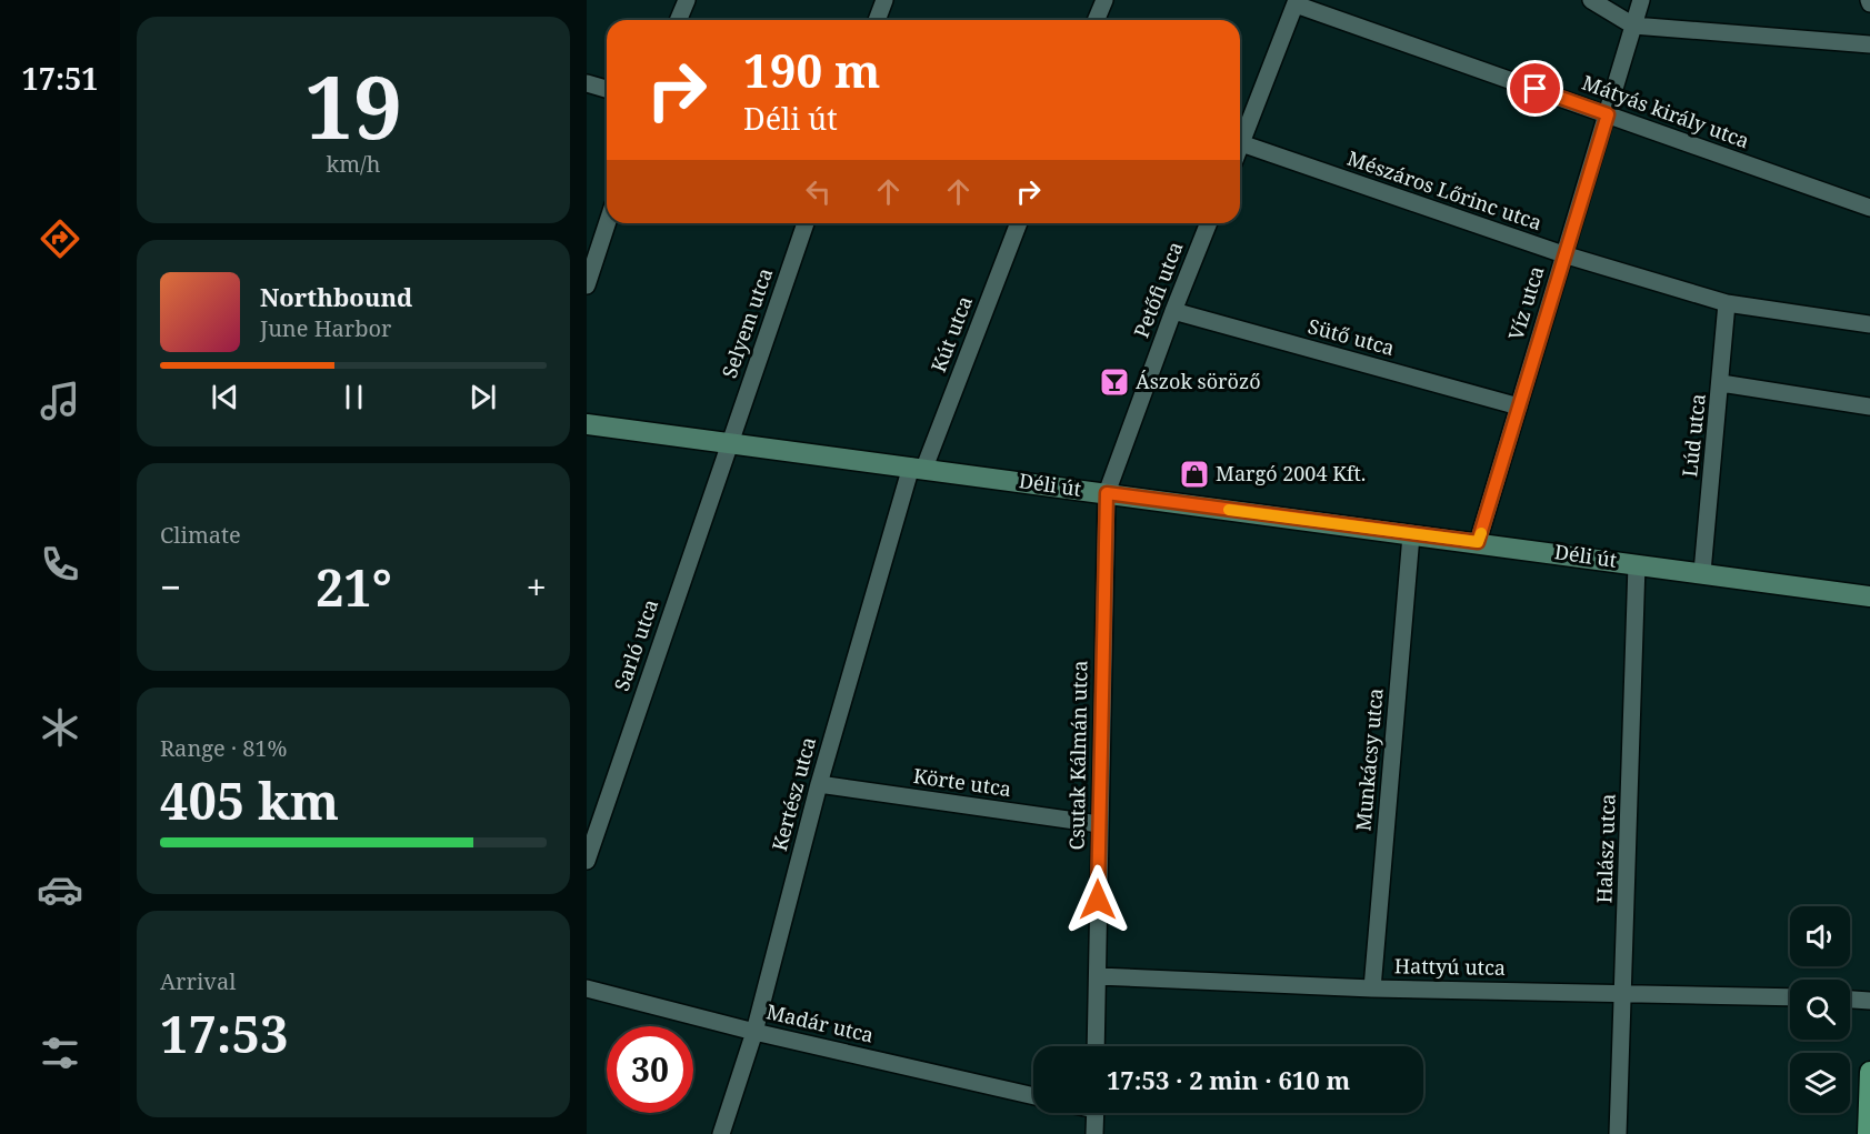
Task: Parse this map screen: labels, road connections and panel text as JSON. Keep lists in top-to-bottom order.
{
  "streets": {
    "street": [
      "Mátyás király utca",
      "Mészáros Lőrinc utca",
      "Petőfi utca",
      "Víz utca",
      "Selyem utca",
      "Kút utca",
      "Sütő utca",
      "Lúd utca",
      "Déli út",
      "Sarló utca",
      "Csutak Kálmán utca",
      "Munkácsy utca",
      "Körte utca",
      "Kertész utca",
      "Halász utca",
      "Hattyú utca",
      "Madár utca"
    ]
  },
  "crossings": [
    ["Mátyás király utca", "Víz utca"],
    ["Mészáros Lőrinc utca", "Víz utca"],
    ["Mészáros Lőrinc utca", "Lúd utca"],
    ["Petőfi utca", "Sütő utca"],
    ["Petőfi utca", "Déli út"],
    ["Petőfi utca", "Csutak Kálmán utca"],
    ["Víz utca", "Sütő utca"],
    ["Víz utca", "Déli út"],
    ["Selyem utca", "Déli út"],
    ["Selyem utca", "Sarló utca"],
    ["Kút utca", "Déli út"],
    ["Kút utca", "Kertész utca"],
    ["Lúd utca", "Déli út"],
    ["Déli út", "Sarló utca"],
    ["Déli út", "Csutak Kálmán utca"],
    ["Déli út", "Munkácsy utca"],
    ["Déli út", "Kertész utca"],
    ["Déli út", "Halász utca"],
    ["Csutak Kálmán utca", "Körte utca"],
    ["Csutak Kálmán utca", "Hattyú utca"],
    ["Munkácsy utca", "Hattyú utca"],
    ["Körte utca", "Kertész utca"],
    ["Kertész utca", "Madár utca"],
    ["Halász utca", "Hattyú utca"]
  ],
  "places": {
    "bar": ["Ászok söröző"],
    "shop": ["Margó 2004 Kft."]
  },
  "page": {
    "tabs": "17:51",
    "tile": [
      ["19", "km/h"],
      "Climate",
      ["Range · 81%", "405 km"],
      ["Arrival", "17:53"]
    ],
    "turn": ["190 m", "Déli út"],
    "song": ["Northbound", "June Harbor"],
    "heat": ["−", "21°", "+"],
    "limit": "30",
    "trip": "17:53 · 2 min · 610 m"
  }
}
